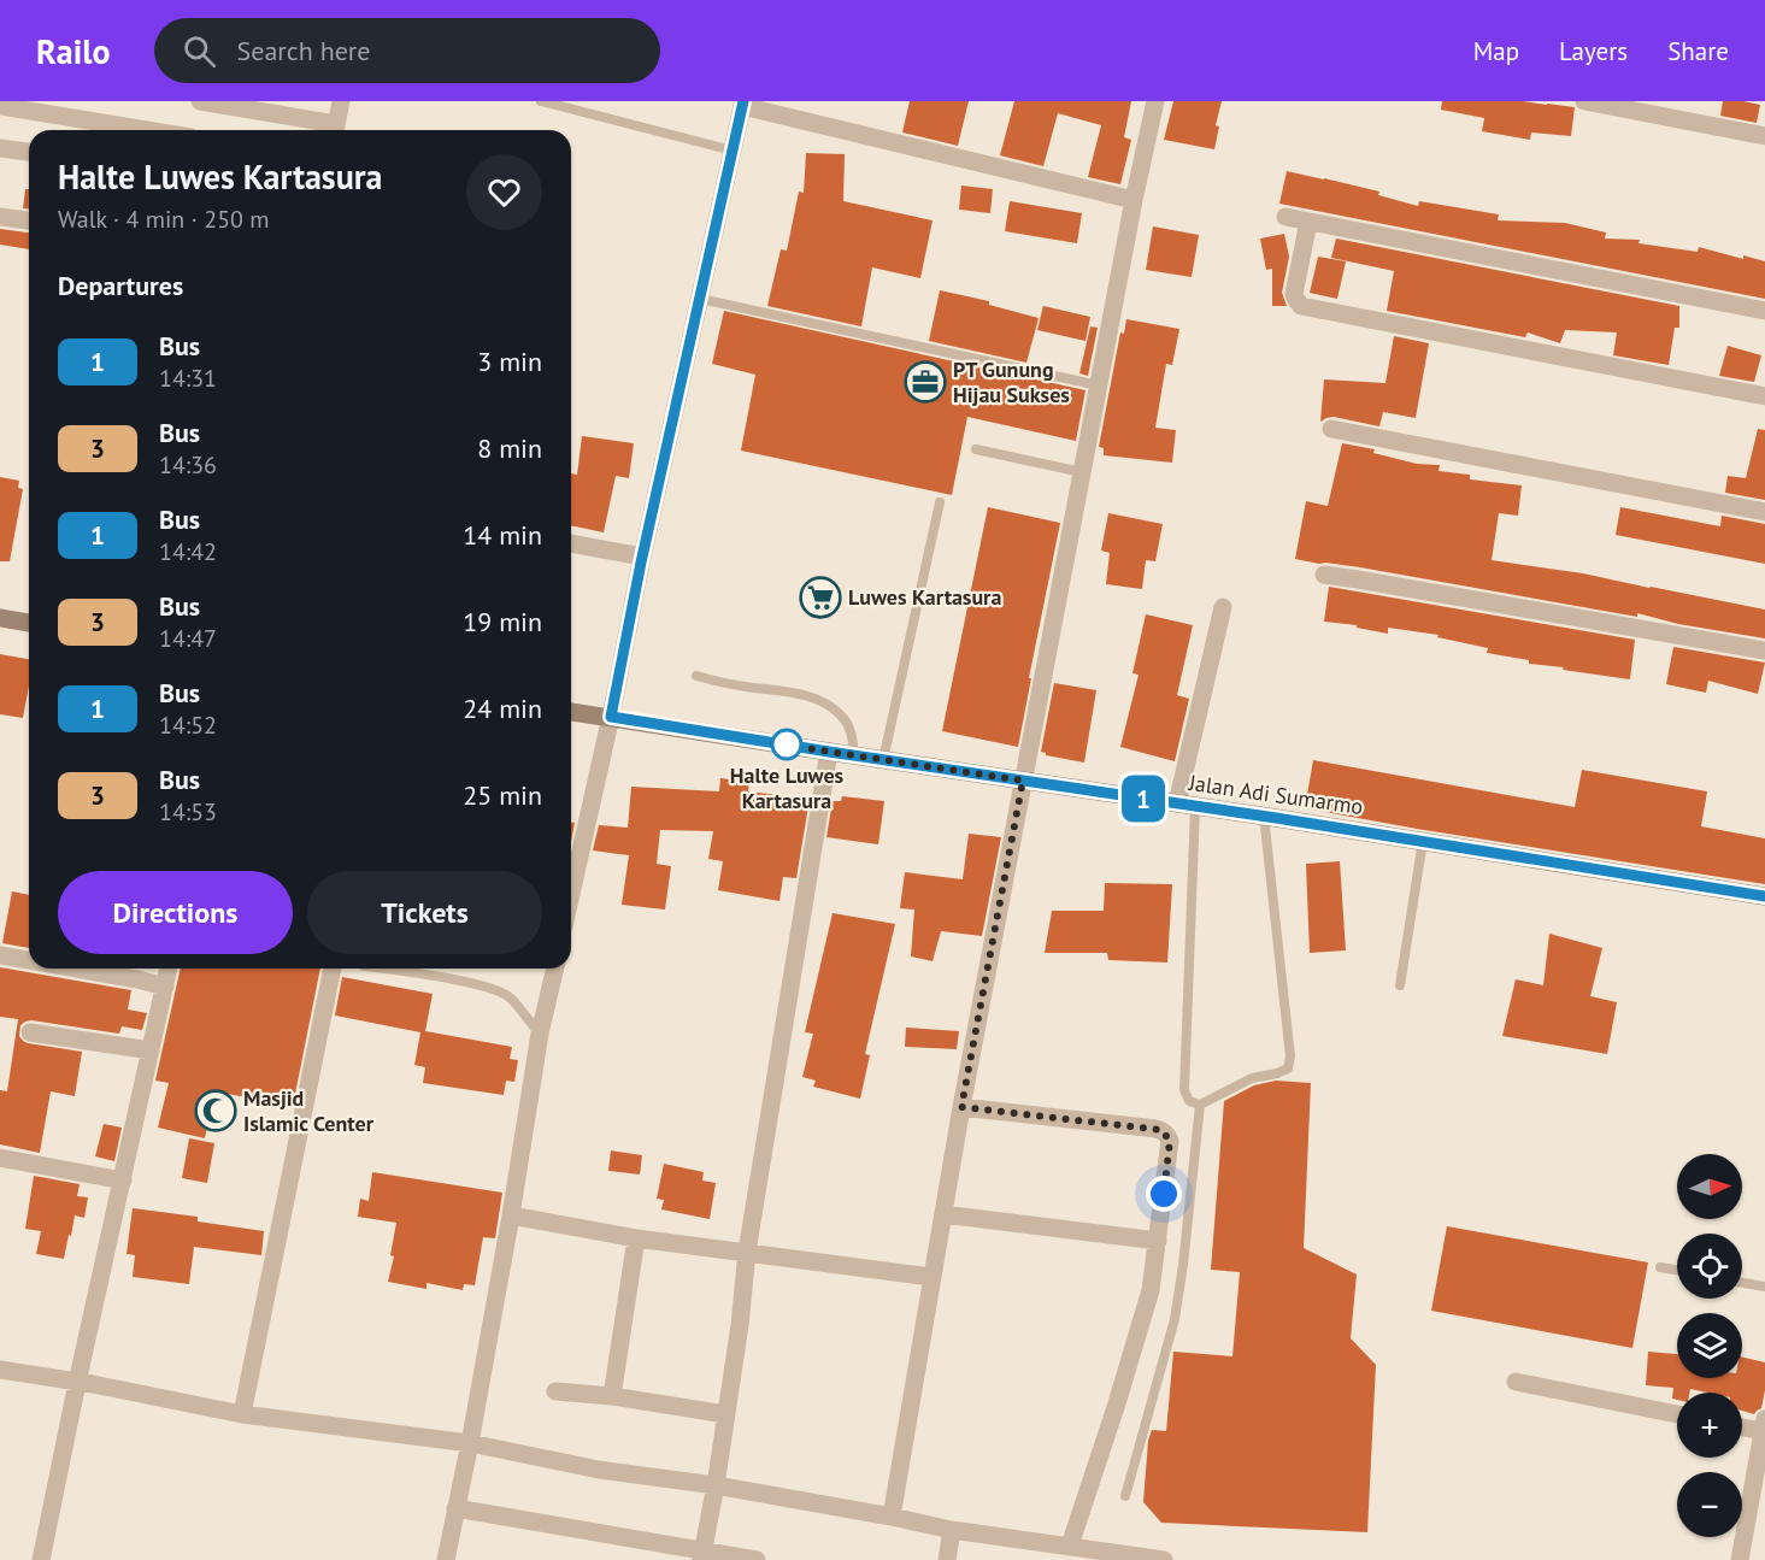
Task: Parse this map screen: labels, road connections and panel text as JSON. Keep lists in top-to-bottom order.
{
  "streets": {
    "main road": ["Jalan Adi Sumarmo"]
  },
  "places": {
    "office": ["PT Gunung Hijau Sukses"],
    "supermarket": ["Luwes Kartasura"],
    "other": ["Halte Luwes Kartasura"],
    "mosque": ["Masjid Islamic Center"]
  },
  "lines": ["bus line 1"],
  "north": "right",
  "page": {
    "header": "Railo",
    "search": "Search here",
    "nav": ["Map", "Layers", "Share"],
    "on_map": "1",
    "heading": [
      ["Halte Luwes Kartasura", "Walk · 4 min · 250 m"],
      "Departures"
    ],
    "list": [
      {
        "mark": "1",
        "name": "Bus",
        "note": "14:31",
        "value": "3 min"
      },
      {
        "mark": "3",
        "name": "Bus",
        "note": "14:36",
        "value": "8 min"
      },
      {
        "mark": "1",
        "name": "Bus",
        "note": "14:42",
        "value": "14 min"
      },
      {
        "mark": "3",
        "name": "Bus",
        "note": "14:47",
        "value": "19 min"
      },
      {
        "mark": "1",
        "name": "Bus",
        "note": "14:52",
        "value": "24 min"
      },
      {
        "mark": "3",
        "name": "Bus",
        "note": "14:53",
        "value": "25 min"
      }
    ],
    "buttons": ["Directions", "Tickets"],
    "map_buttons": ["+", "−"]
  }
}
